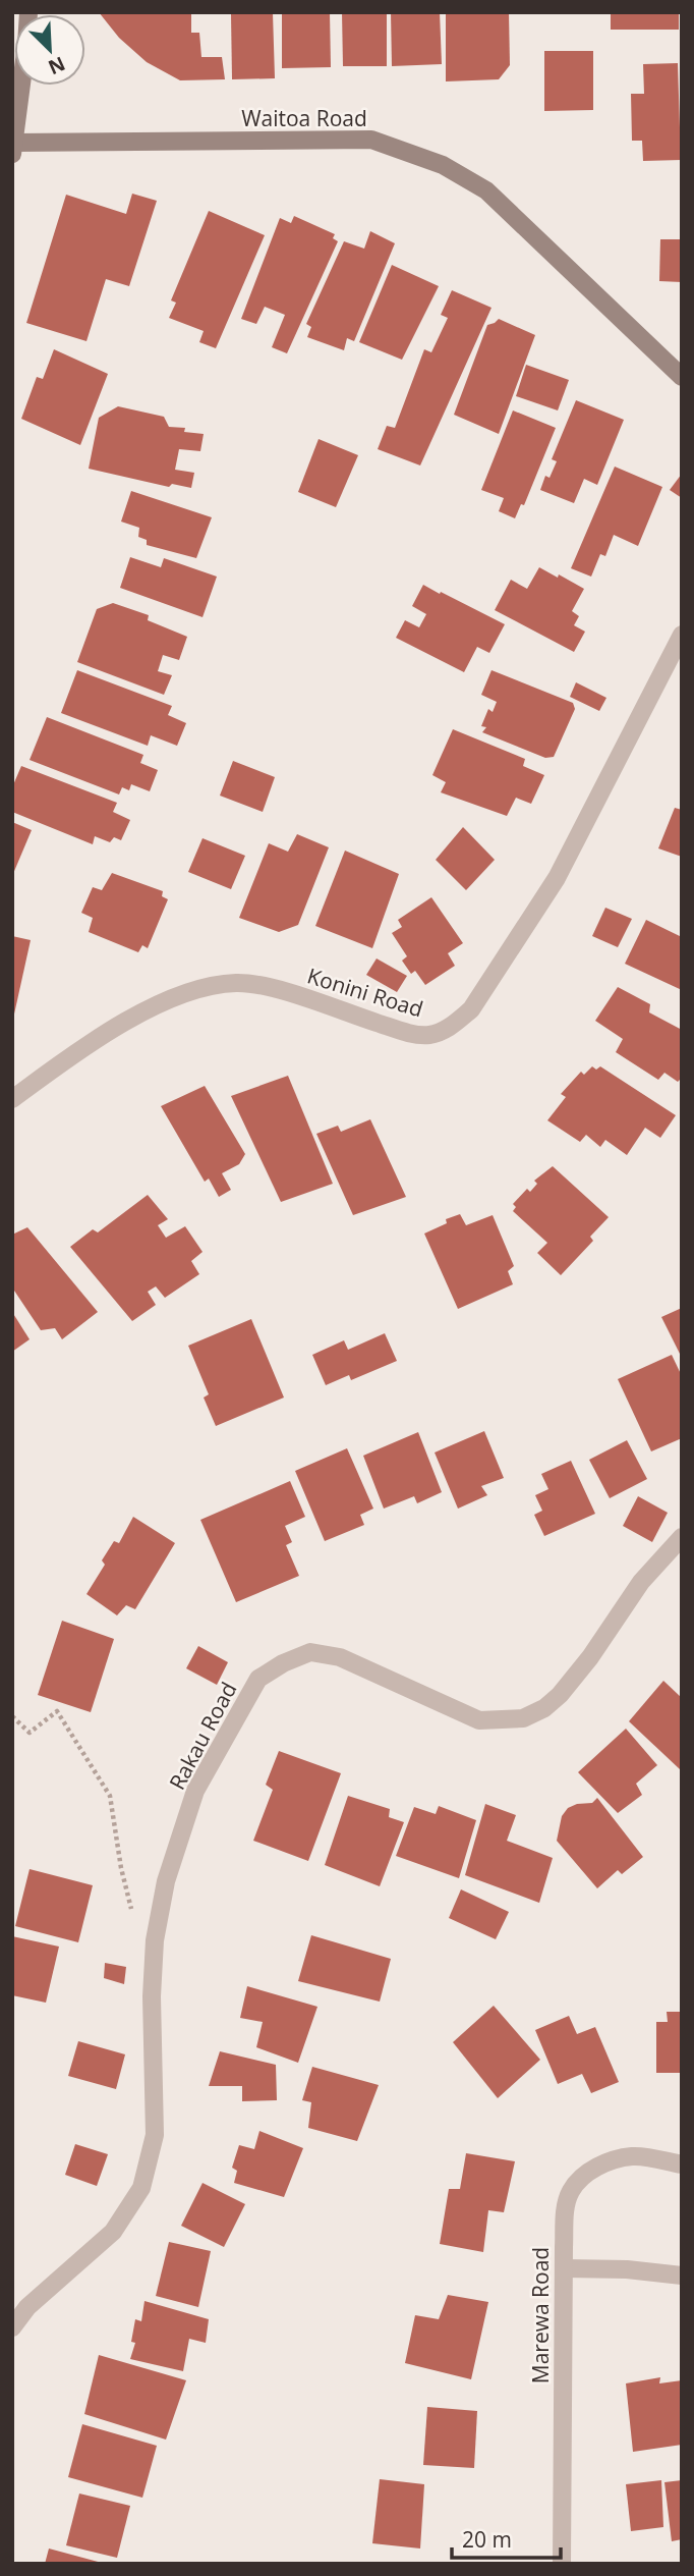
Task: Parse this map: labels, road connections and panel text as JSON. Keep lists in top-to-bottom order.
{
  "streets": {
    "street": [
      "Waitoa Road",
      "Konini Road",
      "Rakau Road",
      "Marewa Road"
    ]
  },
  "scale_bar": "20 m",
  "north": "bottom right"
}
